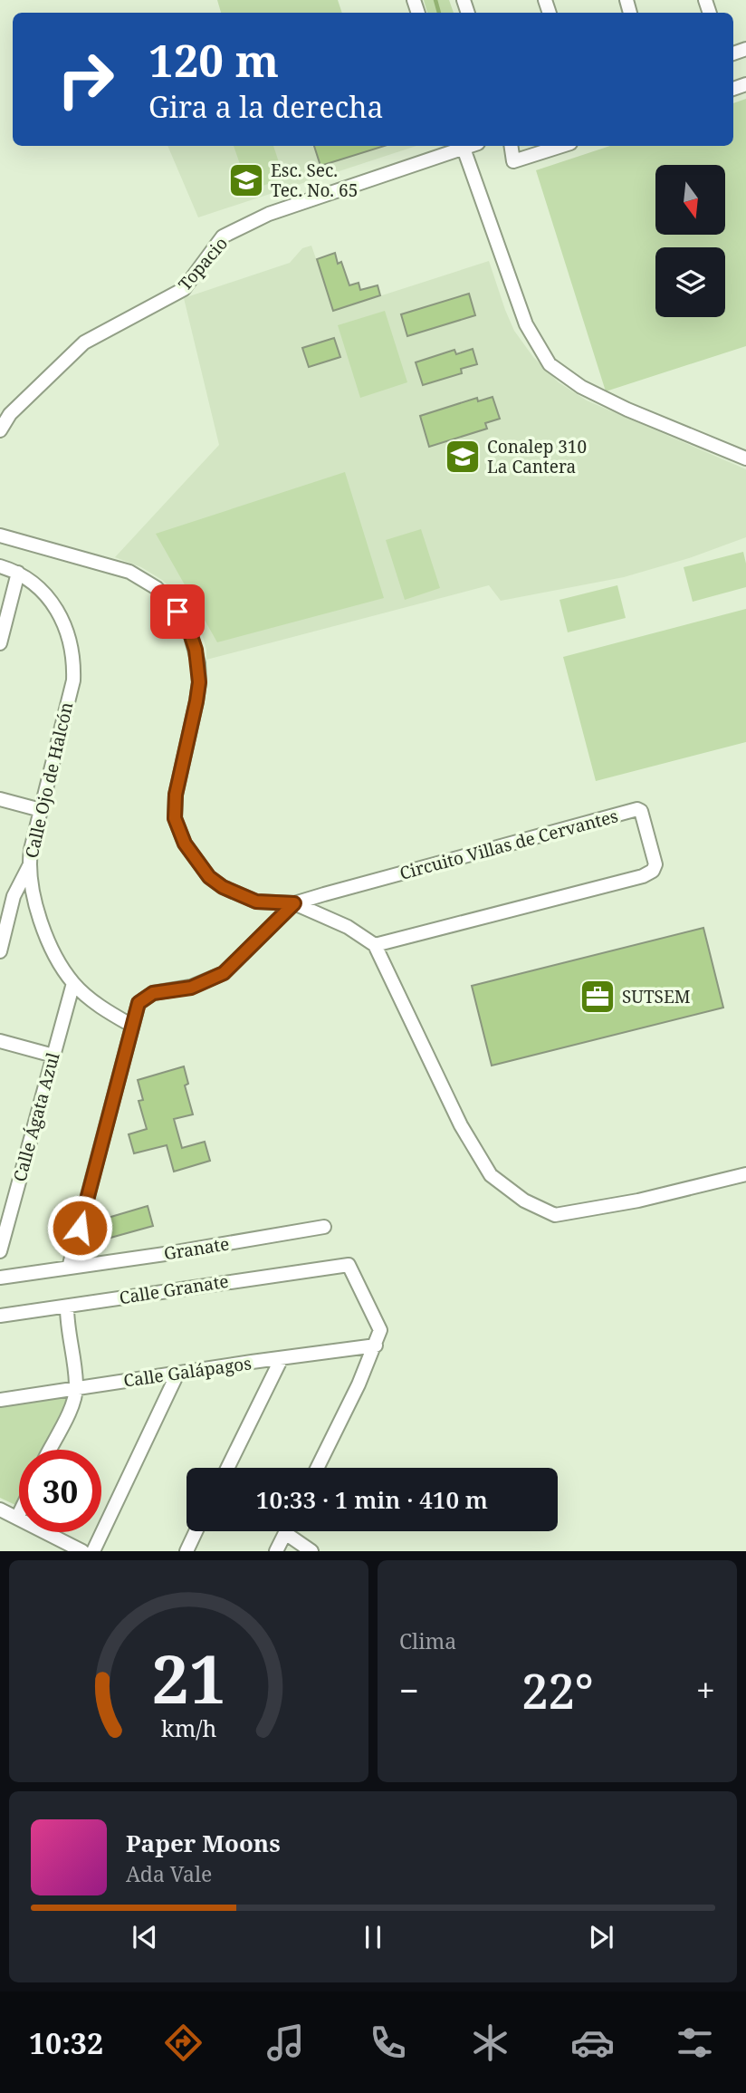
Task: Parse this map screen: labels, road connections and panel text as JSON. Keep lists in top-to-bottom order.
{
  "streets": {
    "street": [
      "Topacio",
      "Calle Ojo de Halcón",
      "Circuito Villas de Cervantes",
      "Calle Ágata Azul",
      "Granate",
      "Calle Granate",
      "Calle Galápagos"
    ]
  },
  "crossings": [
    ["Calle Ojo de Halcón", "Calle Ágata Azul"],
    ["Calle Granate", "Calle Galápagos"]
  ],
  "places": {
    "school or university": ["Esc. Sec. Tec. No. 65", "Conalep 310 La Cantera"],
    "office": ["SUTSEM"]
  },
  "north": "bottom",
  "page": {
    "turn": ["120 m", "Gira a la derecha"],
    "limit": "30",
    "trip": "10:33 · 1 min · 410 m",
    "tile": "Clima",
    "heat": ["−", "22°", "+"],
    "song": ["Paper Moons", "Ada Vale"],
    "tabs": "10:32",
    "gauge": ["21", "km/h"]
  }
}
